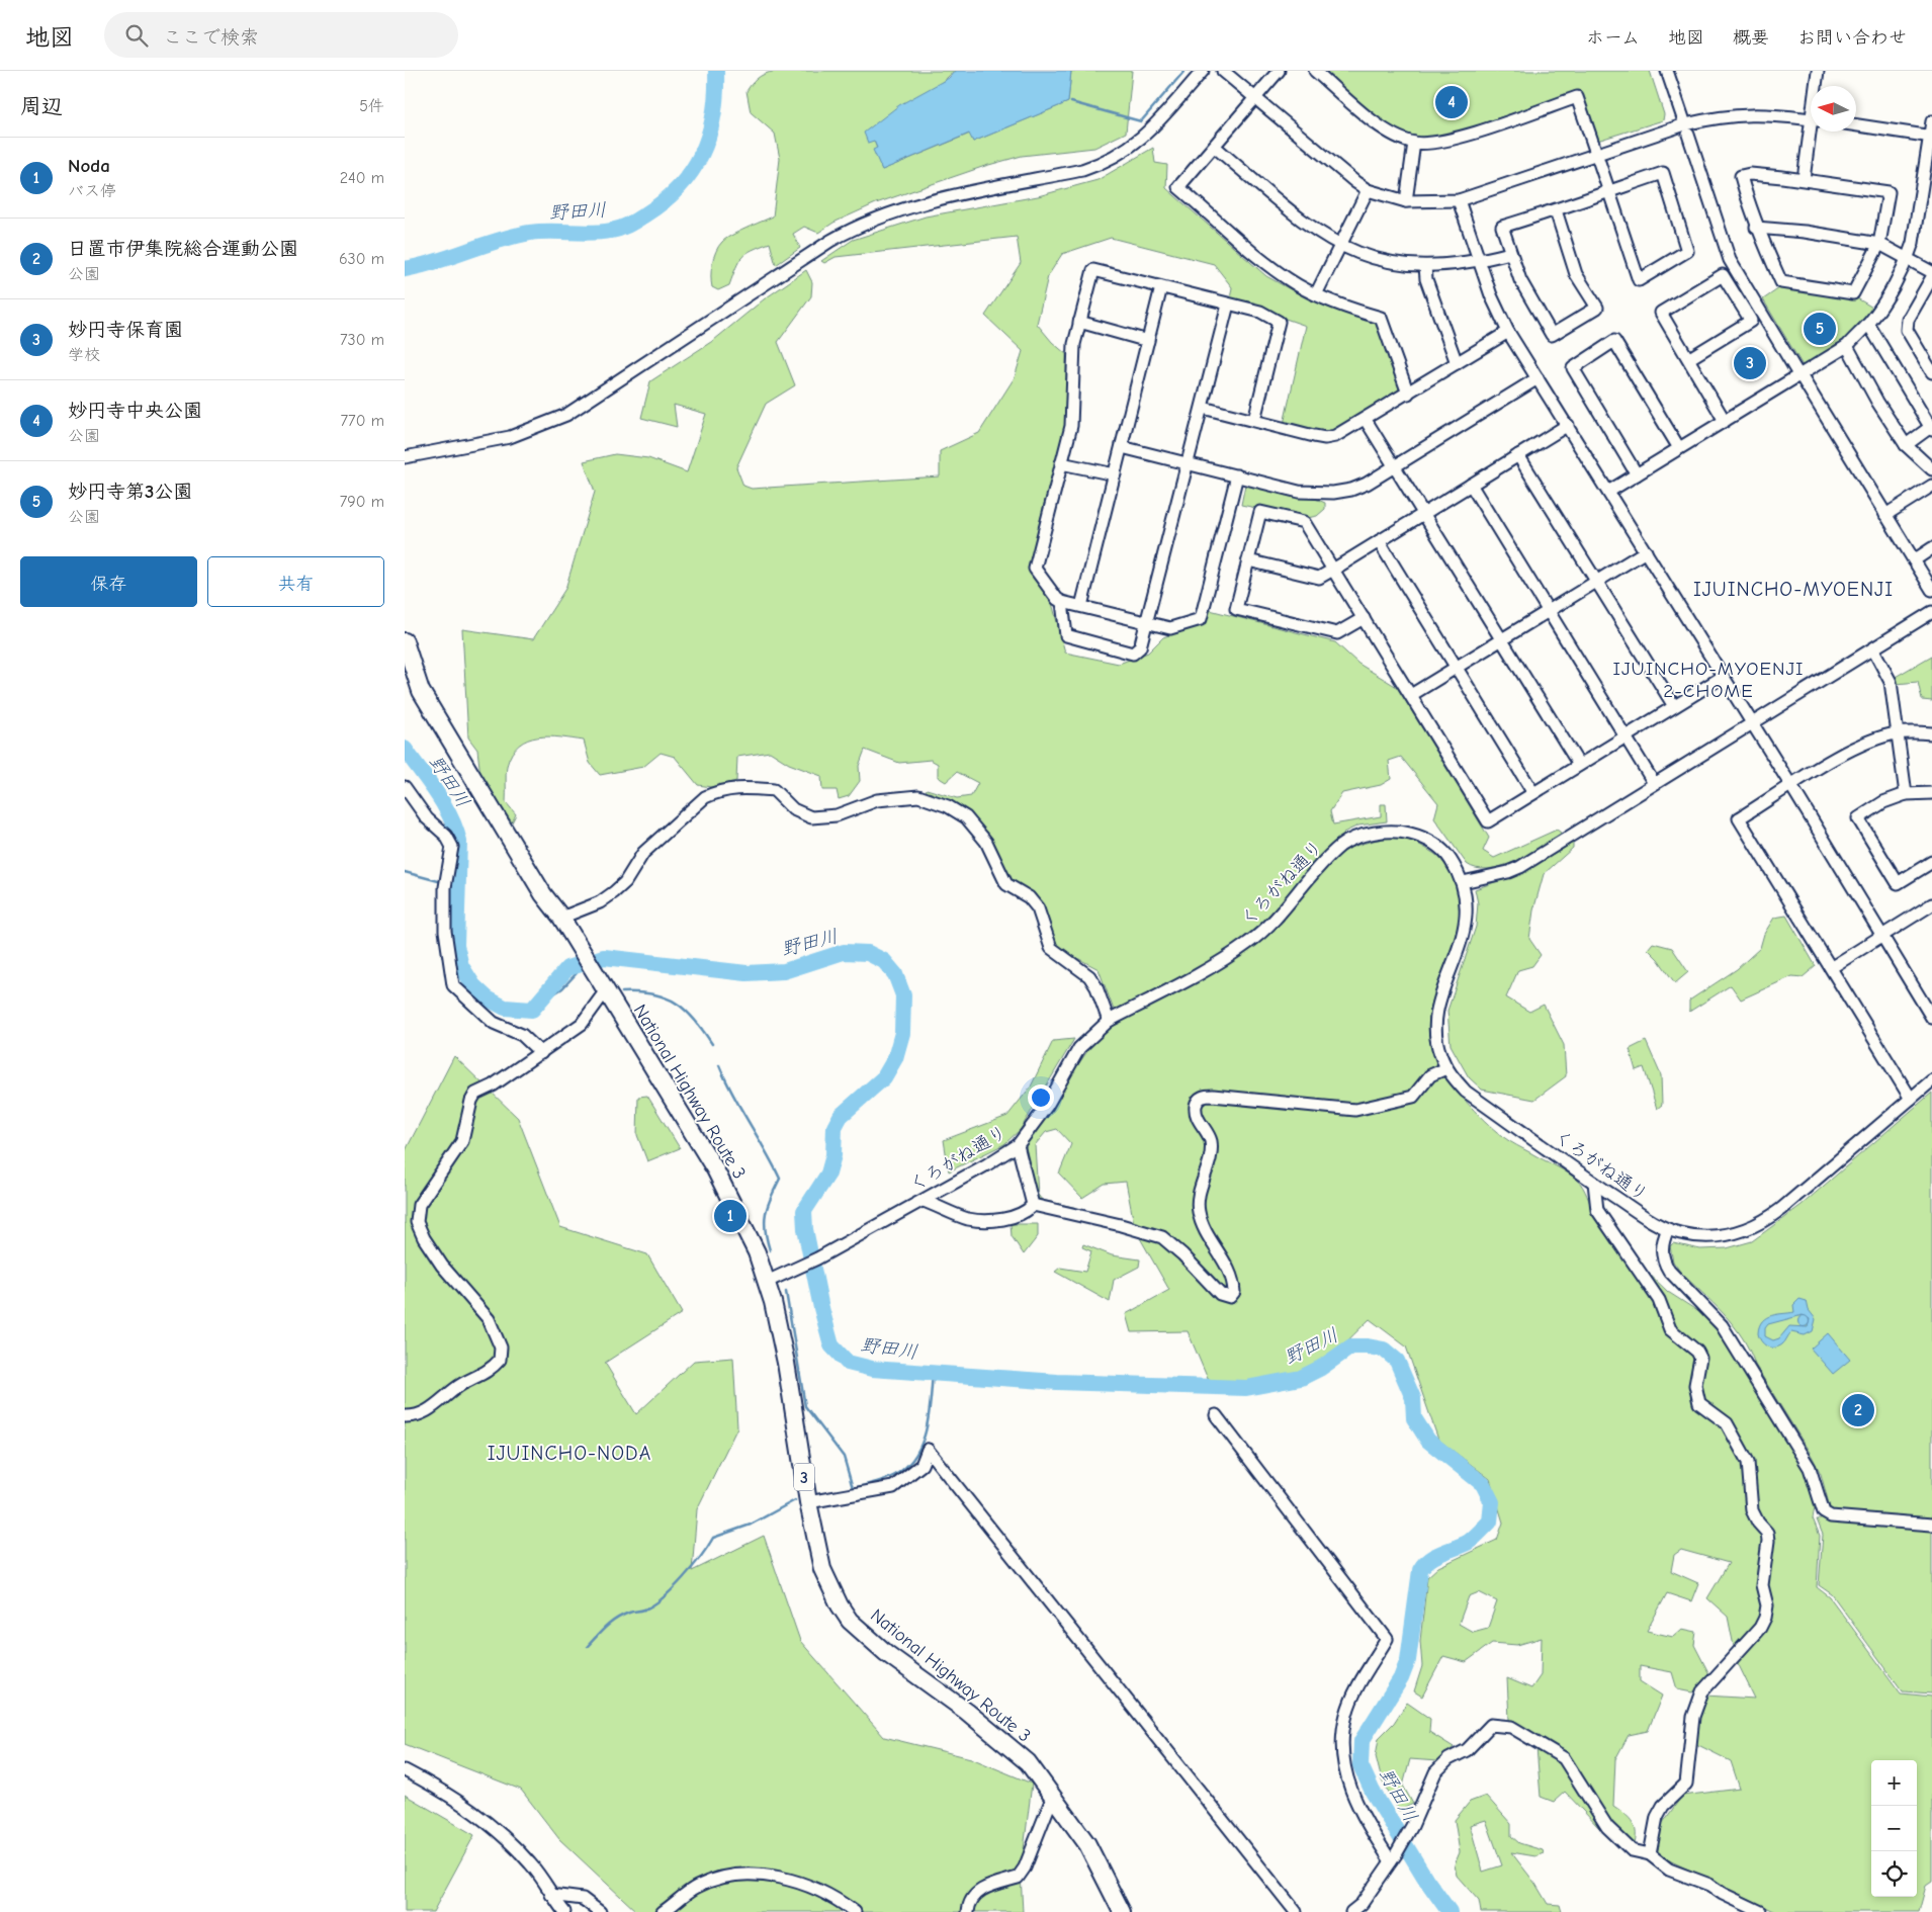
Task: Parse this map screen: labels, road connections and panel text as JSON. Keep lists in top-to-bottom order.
{
  "streets": {
    "highway": ["National Highway Route 3", "3"],
    "street": ["くろがね通り"]
  },
  "crossings": [
    ["くろがね通り", "National Highway Route 3"]
  ],
  "districts": ["IJUINCHO-MYOENJI", "IJUINCHO-MYOENJI 2-CHOME", "IJUINCHO-NODA"],
  "water": ["野田川"],
  "north": "left",
  "page": {
    "header": "地図",
    "search": "ここで検索",
    "nav": [
      "ホーム",
      "地図",
      "概要",
      "お問い合わせ"
    ],
    "heading": ["周辺", "5件"],
    "pins": [
      "4",
      "5",
      "3",
      "1",
      "2"
    ],
    "list": [
      {
        "mark": "1",
        "name": "Noda",
        "note": "バス停",
        "value": "240 m"
      },
      {
        "mark": "2",
        "name": "日置市伊集院総合運動公園",
        "note": "公園",
        "value": "630 m"
      },
      {
        "mark": "3",
        "name": "妙円寺保育園",
        "note": "学校",
        "value": "730 m"
      },
      {
        "mark": "4",
        "name": "妙円寺中央公園",
        "note": "公園",
        "value": "770 m"
      },
      {
        "mark": "5",
        "name": "妙円寺第3公園",
        "note": "公園",
        "value": "790 m"
      }
    ],
    "buttons": ["保存", "共有"],
    "map_buttons": ["+", "−"]
  }
}
